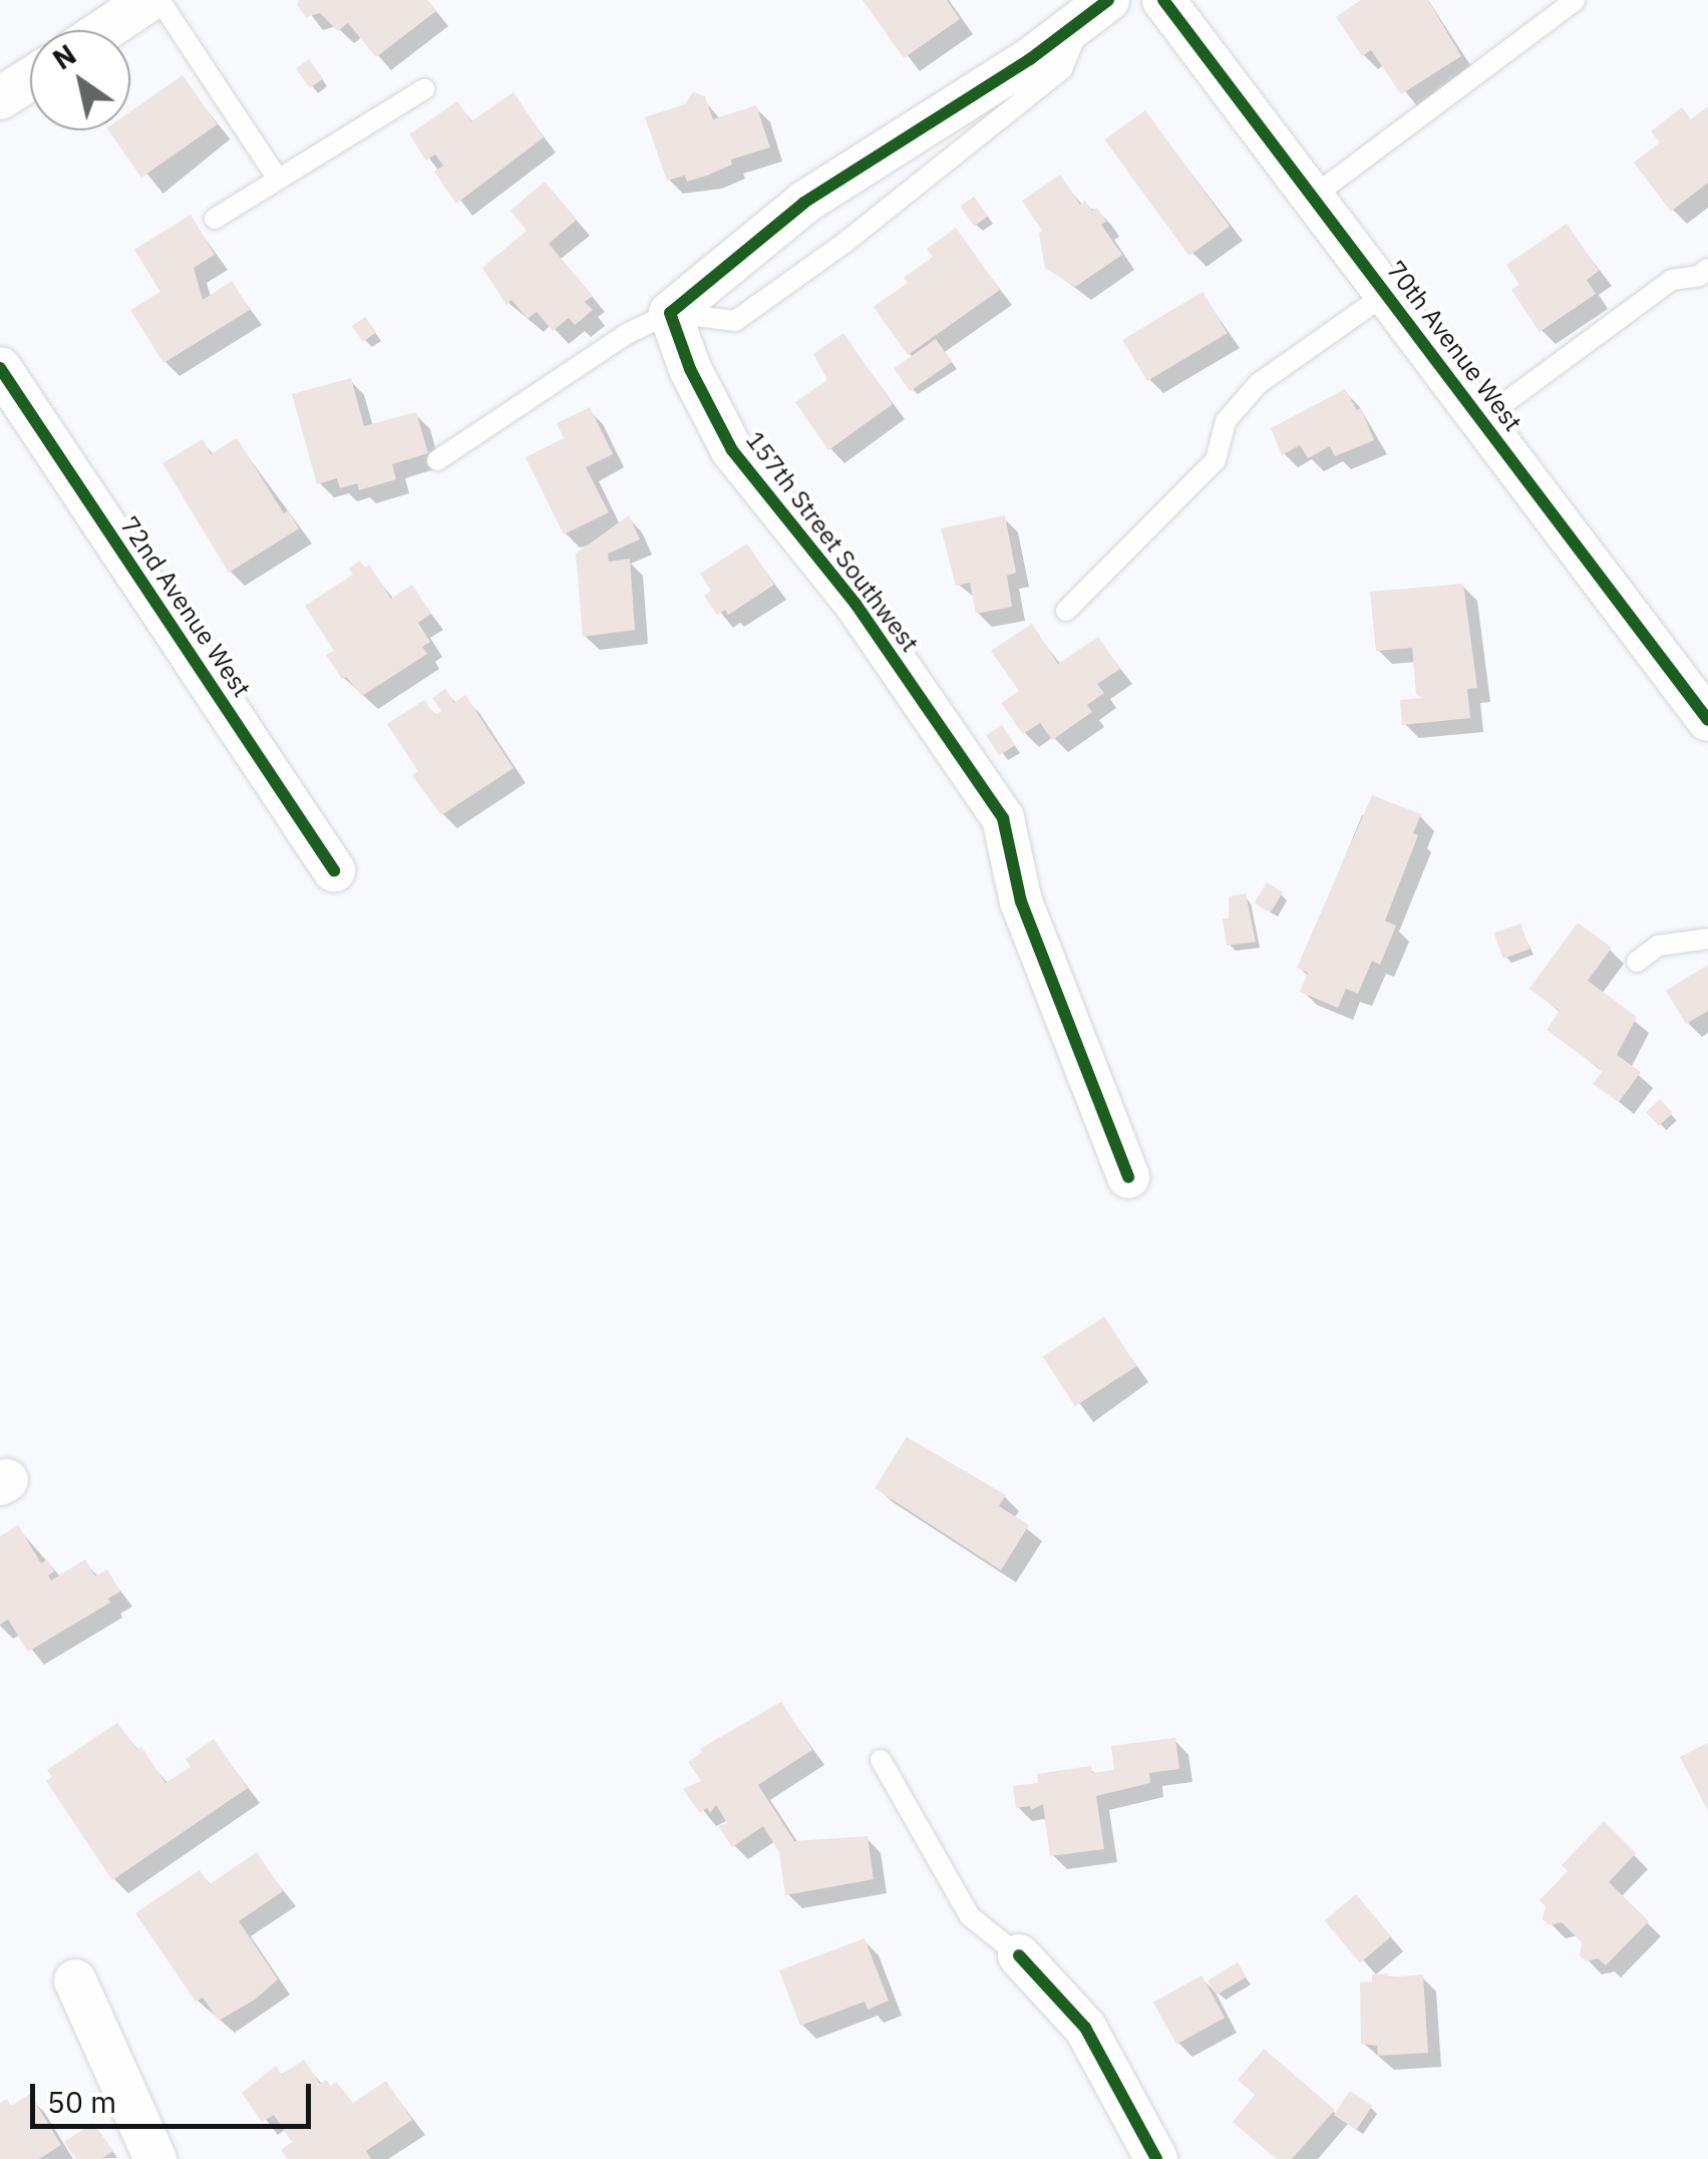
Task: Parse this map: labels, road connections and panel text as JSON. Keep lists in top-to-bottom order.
{
  "streets": {
    "street": ["70th Avenue West", "157th Street Southwest", "72nd Avenue West"]
  },
  "scale_bar": "50 m",
  "north": "top left"
}
